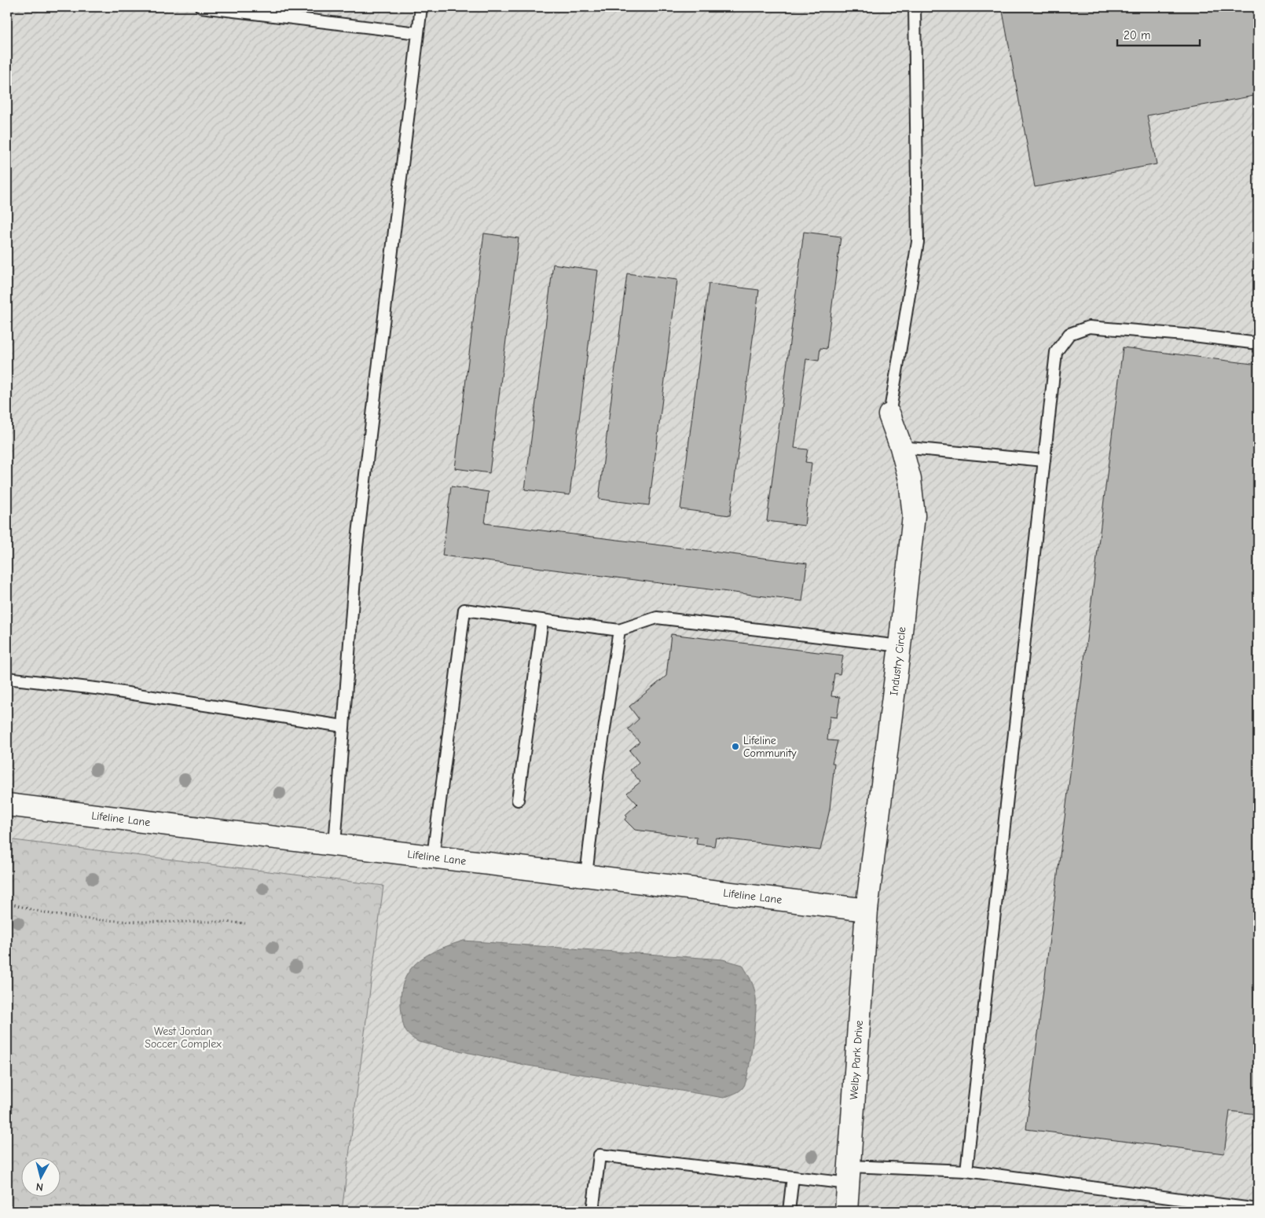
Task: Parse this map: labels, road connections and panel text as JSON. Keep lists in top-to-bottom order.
{
  "streets": {
    "street": ["Industry Circle", "Lifeline Lane", "Welby Park Drive"]
  },
  "crossings": [
    ["Industry Circle", "Lifeline Lane"],
    ["Industry Circle", "Welby Park Drive"],
    ["Lifeline Lane", "Welby Park Drive"]
  ],
  "parks": ["West Jordan Soccer Complex"],
  "places": ["Lifeline Community"],
  "scale_bar": "20 m",
  "north": "bottom"
}
